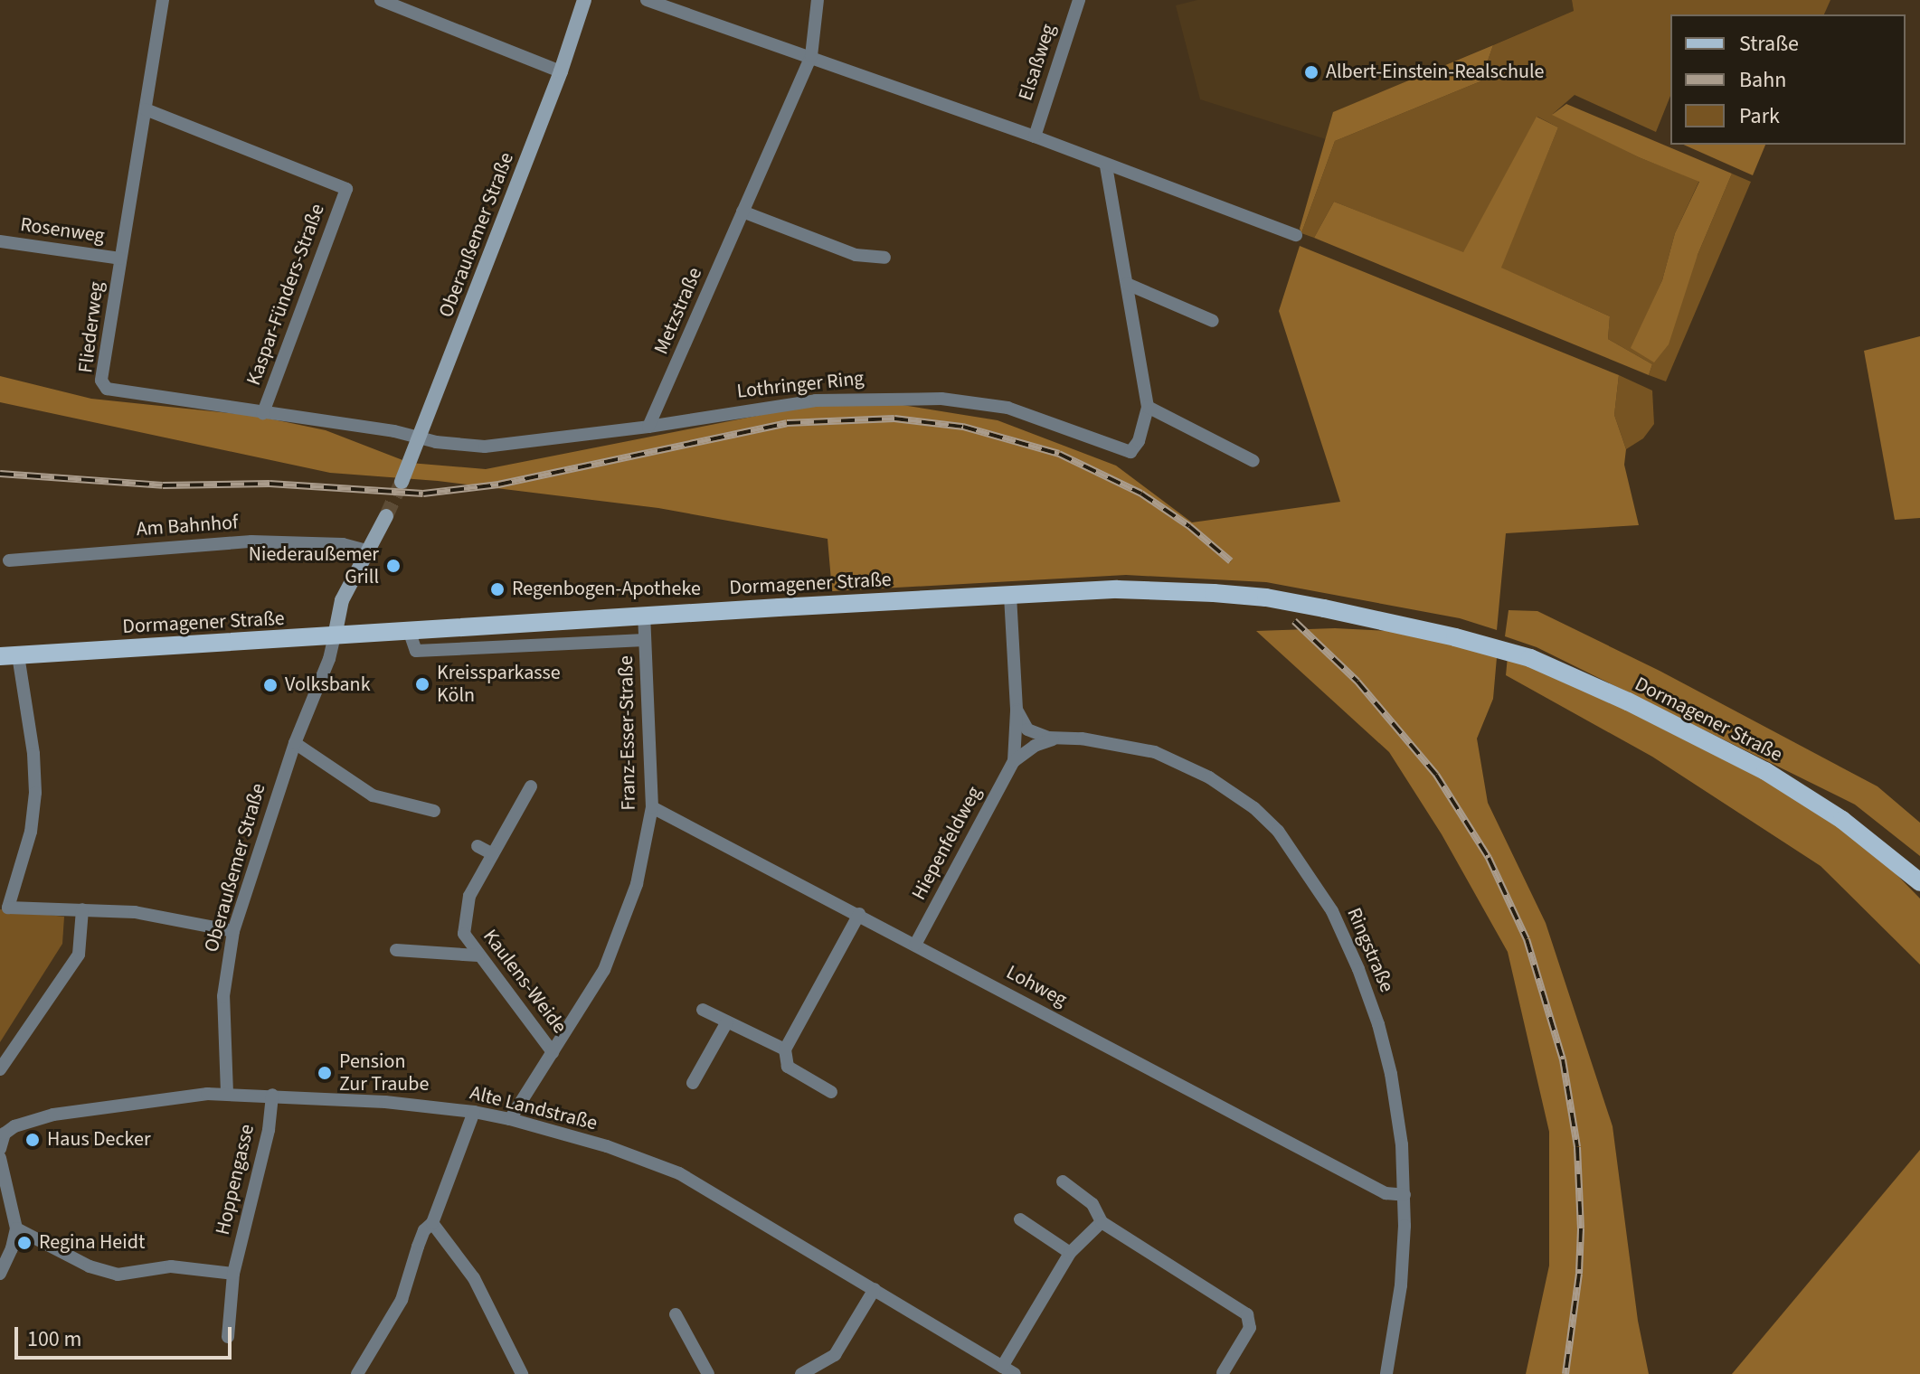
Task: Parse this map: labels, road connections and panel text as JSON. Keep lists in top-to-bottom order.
{
  "streets": {
    "main road": ["Oberaußemer Straße", "Dormagener Straße"],
    "street": [
      "Elsaßweg",
      "Rosenweg",
      "Kaspar-Fünders-Straße",
      "Metzstraße",
      "Fliederweg",
      "Lothringer Ring",
      "Am Bahnhof",
      "Franz-Esser-Straße",
      "Hiepenfeldweg",
      "Ringstraße",
      "Kaulens-Weide",
      "Lohweg",
      "Alte Landstraße",
      "Hoppengasse"
    ]
  },
  "crossings": [
    ["Rosenweg", "Fliederweg"],
    ["Oberaußemer Straße", "Fliederweg"],
    ["Oberaußemer Straße", "Lothringer Ring"],
    ["Oberaußemer Straße", "Am Bahnhof"],
    ["Oberaußemer Straße", "Dormagener Straße"],
    ["Oberaußemer Straße", "Alte Landstraße"],
    ["Kaspar-Fünders-Straße", "Fliederweg"],
    ["Metzstraße", "Lothringer Ring"],
    ["Fliederweg", "Lothringer Ring"],
    ["Dormagener Straße", "Franz-Esser-Straße"],
    ["Franz-Esser-Straße", "Kaulens-Weide"],
    ["Franz-Esser-Straße", "Lohweg"],
    ["Franz-Esser-Straße", "Alte Landstraße"],
    ["Hiepenfeldweg", "Lohweg"],
    ["Ringstraße", "Lohweg"],
    ["Alte Landstraße", "Hoppengasse"]
  ],
  "places": [
    "Albert-Einstein-Realschule",
    "Niederaußemer Grill",
    "Regenbogen-Apotheke",
    "Kreissparkasse Köln",
    "Volksbank",
    "Pension Zur Traube",
    "Haus Decker",
    "Regina Heidt"
  ],
  "legend": ["Straße", "Bahn", "Park"],
  "scale_bar": "100 m"
}
